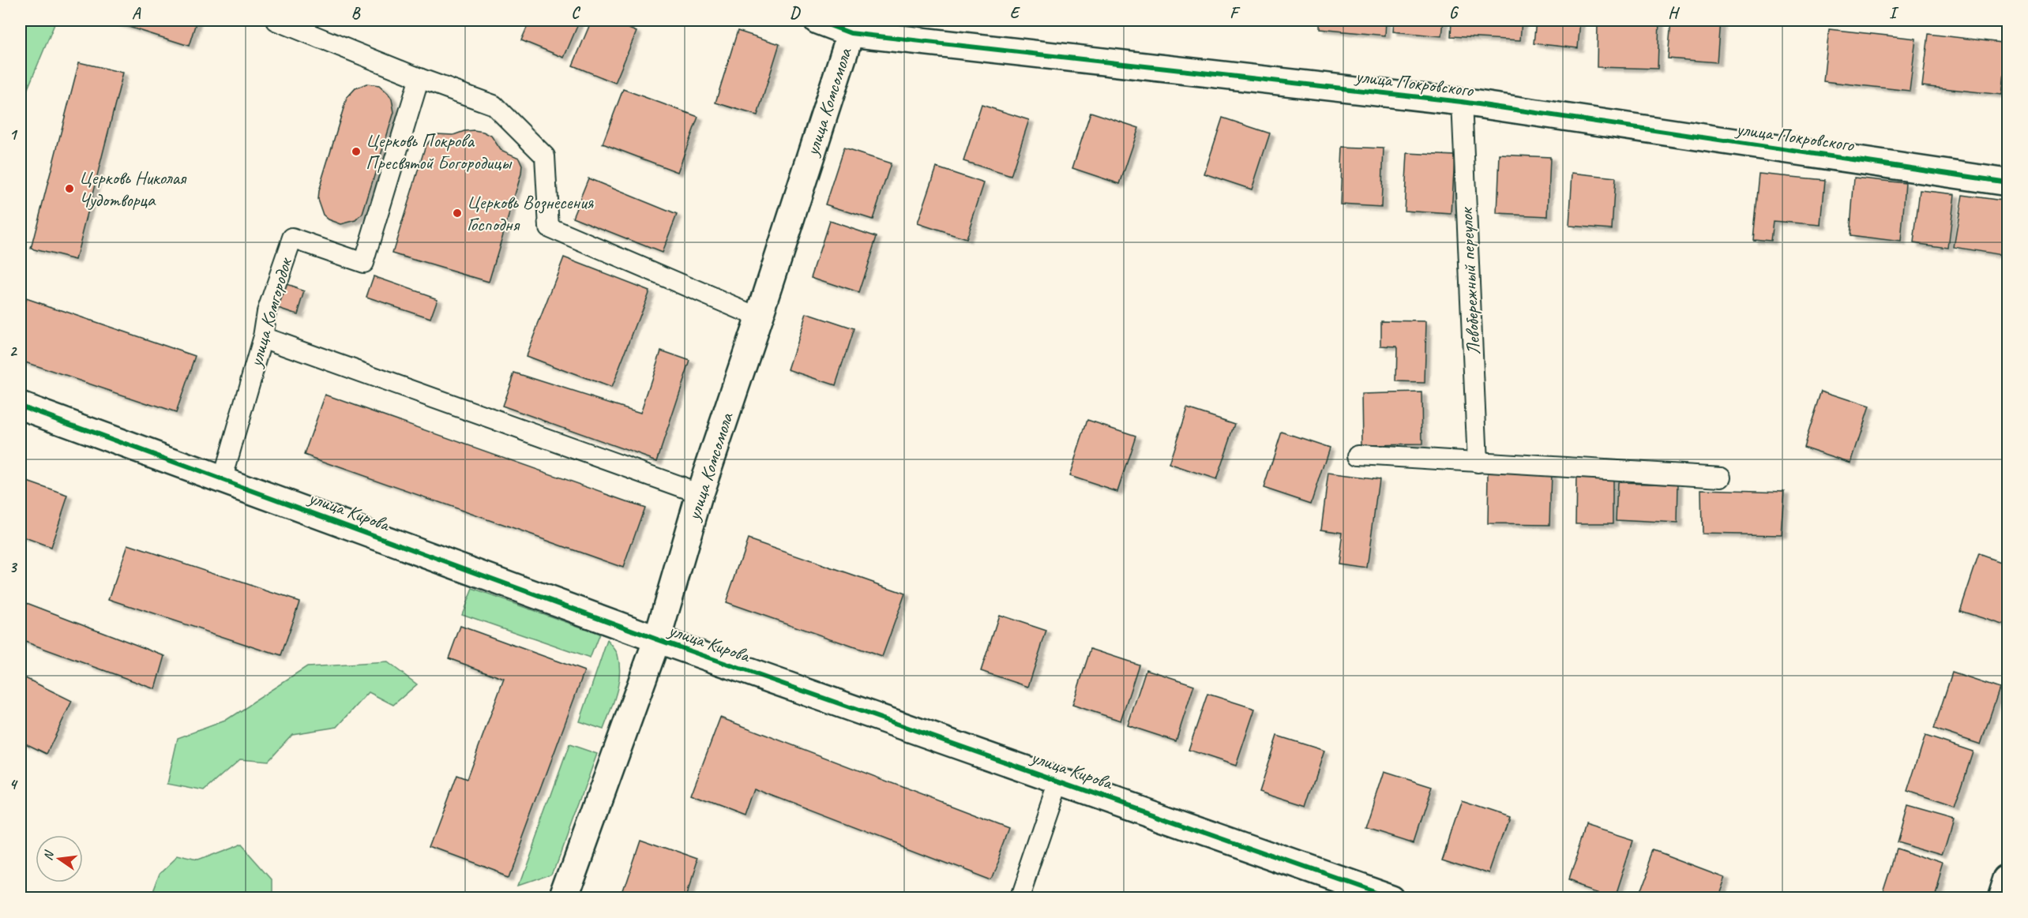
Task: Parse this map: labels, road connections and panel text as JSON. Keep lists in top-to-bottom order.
{
  "streets": {
    "street": ["улица Покровского", "улица Комсомола", "улица Кирова"],
    "lane": ["Левобережный переулок", "улица Комгородок"]
  },
  "crossings": [
    ["улица Покровского", "улица Комсомола"],
    ["улица Покровского", "Левобережный переулок"],
    ["улица Комсомола", "улица Кирова"],
    ["улица Комгородок", "улица Кирова"]
  ],
  "places": ["Церковь Покрова Пресвятой Богородицы", "Церковь Николая Чудотворца", "Церковь Вознесения Господня"],
  "north": "left",
  "grid": {
    "columns": [
      "A",
      "B",
      "C",
      "D",
      "E",
      "F",
      "G",
      "H",
      "I"
    ],
    "rows": [
      "1",
      "2",
      "3",
      "4"
    ]
  }
}
